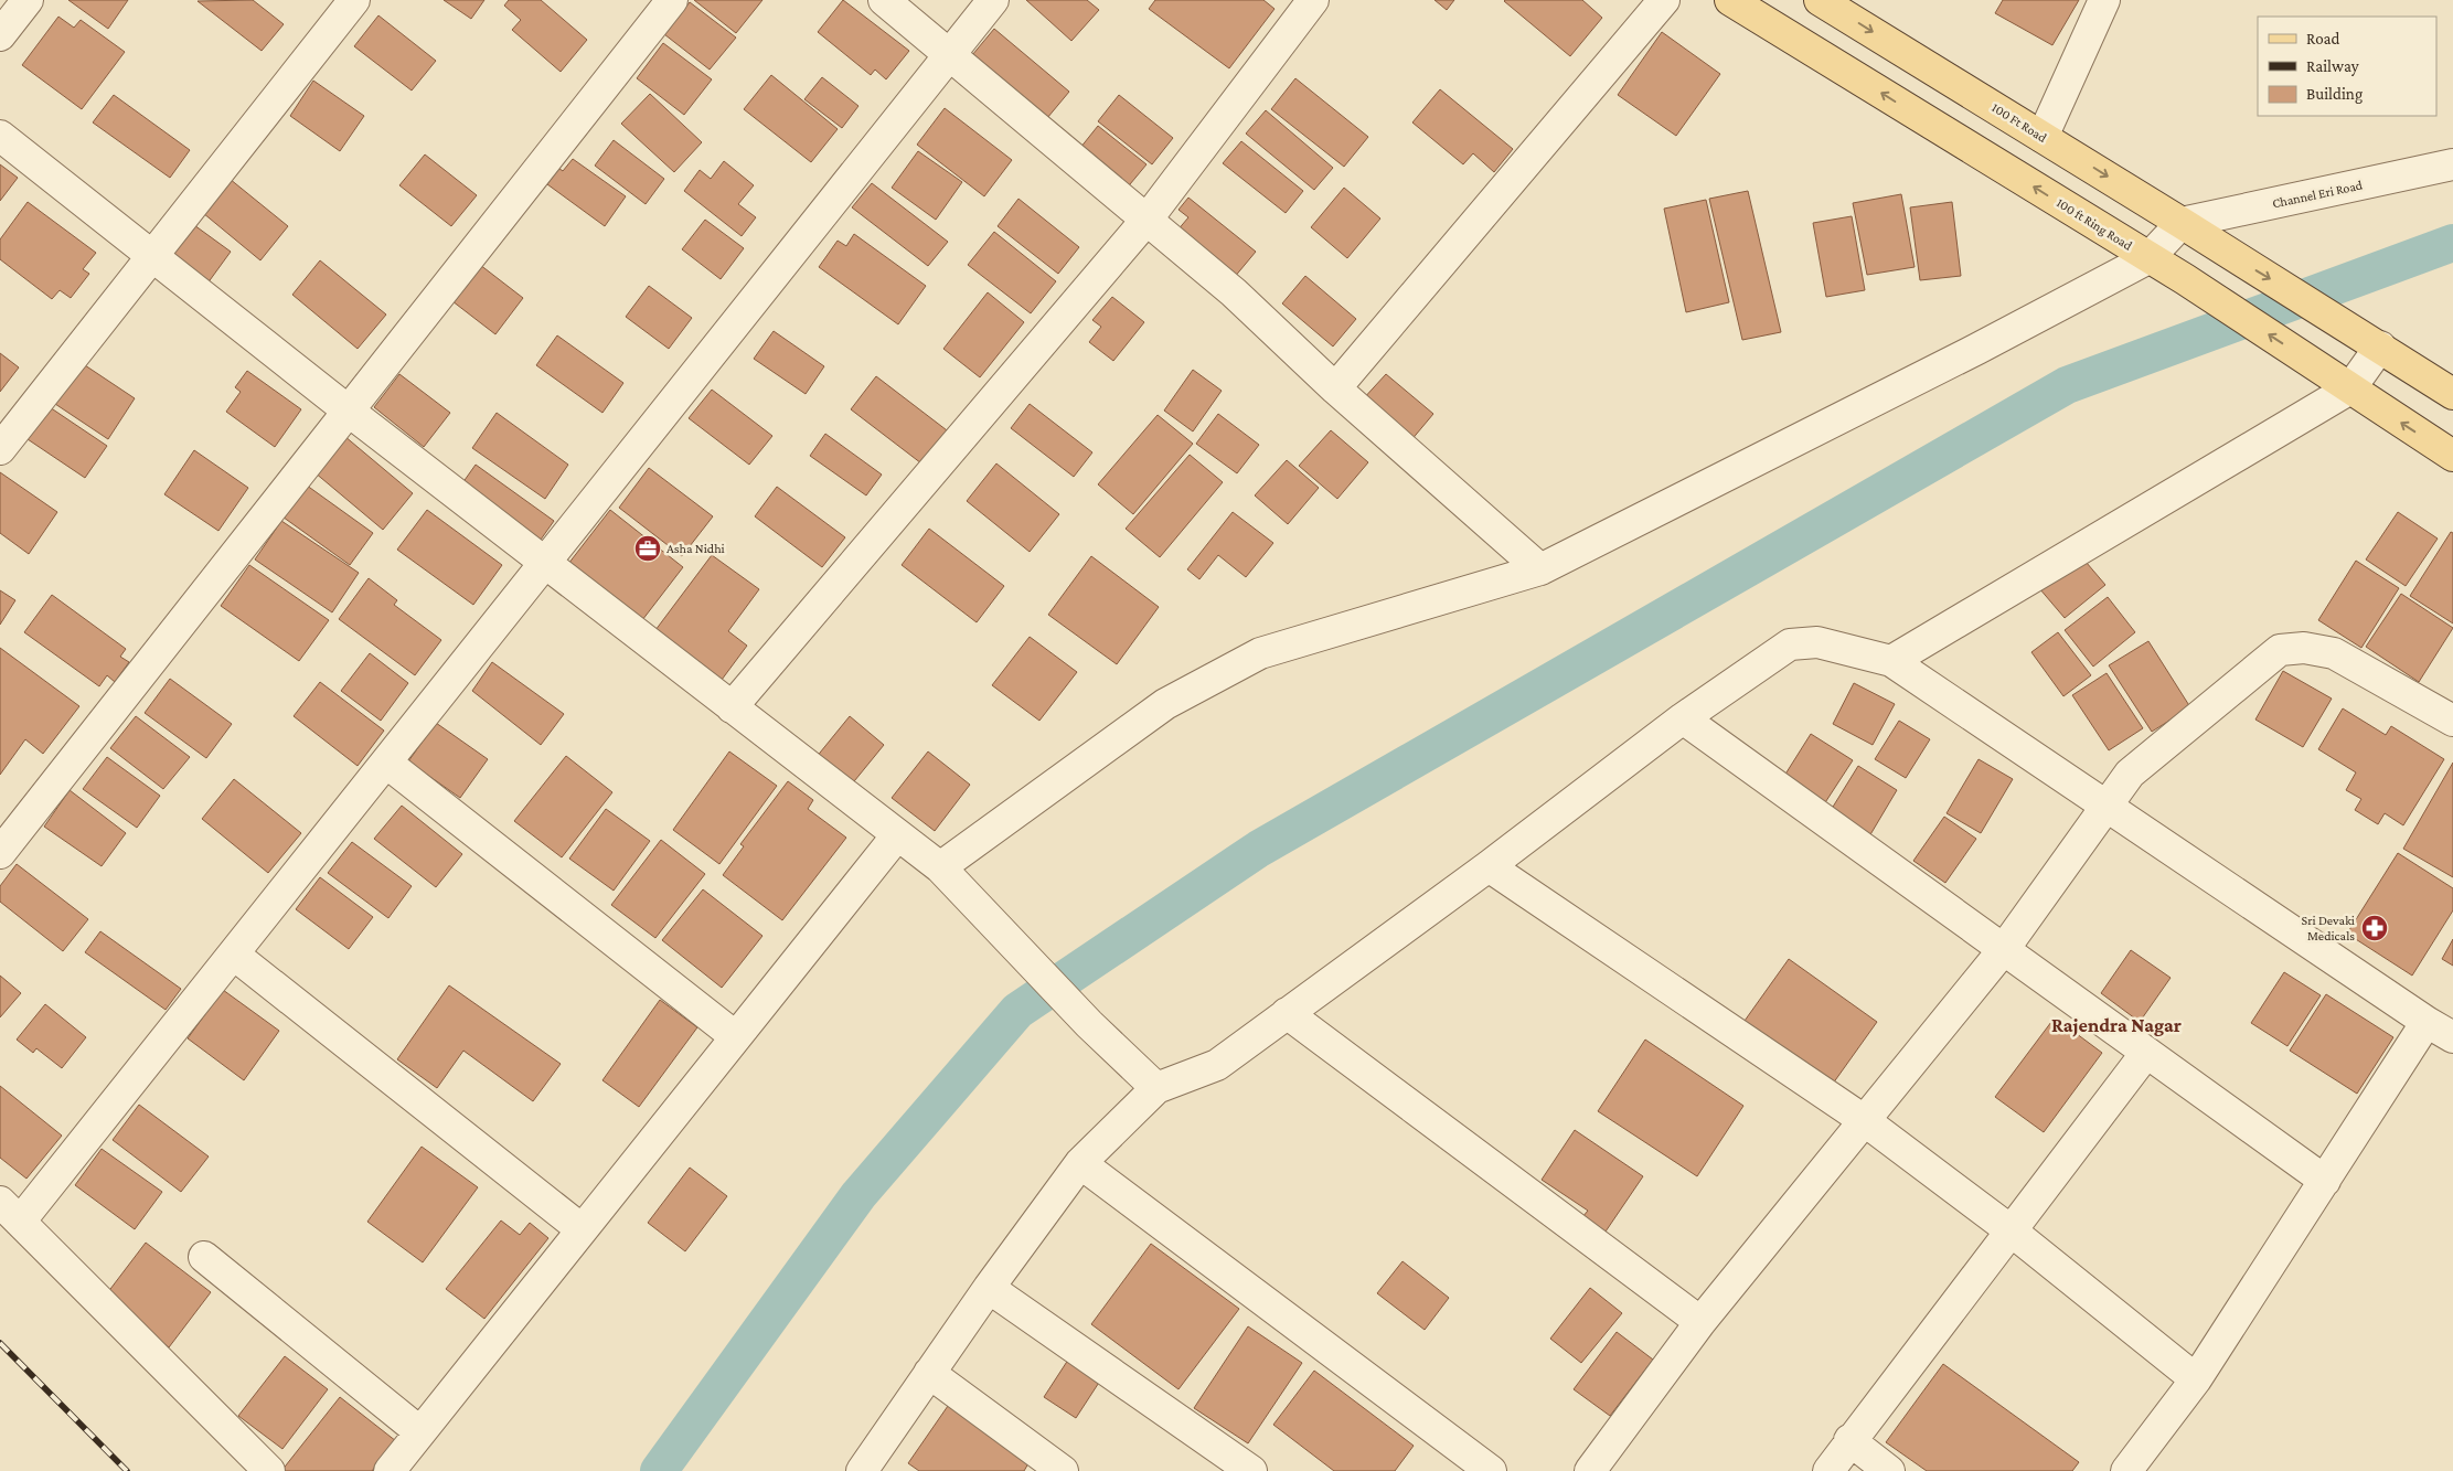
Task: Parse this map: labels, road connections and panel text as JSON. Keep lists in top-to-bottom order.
{
  "streets": {
    "main road": ["100 Ft Road", "100 ft Ring Road"],
    "street": ["Channel Eri Road"]
  },
  "crossings": [
    ["100 Ft Road", "Channel Eri Road"]
  ],
  "one_way": ["100 Ft Road", "100 ft Ring Road"],
  "districts": ["Rajendra Nagar"],
  "places": {
    "office": ["Asha Nidhi"],
    "pharmacy": ["Sri Devaki Medicals"]
  },
  "legend": ["Road", "Railway", "Building"]
}
